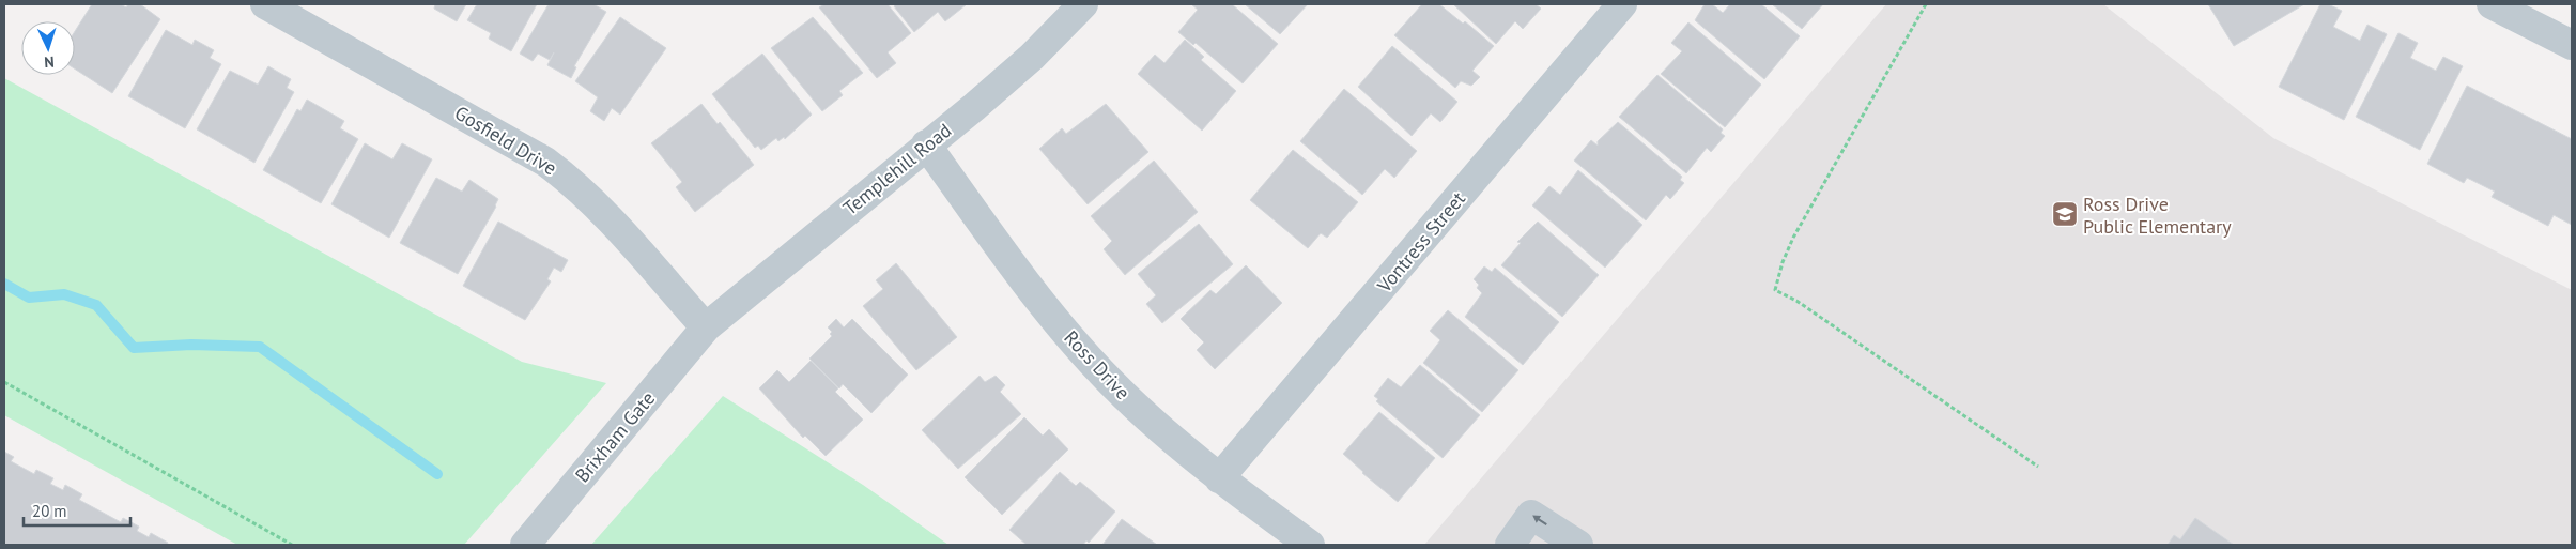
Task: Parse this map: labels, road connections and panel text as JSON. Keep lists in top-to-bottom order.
{
  "streets": {
    "street": [
      "Gosfield Drive",
      "Templehill Road",
      "Vontress Street",
      "Ross Drive",
      "Brixham Gate"
    ]
  },
  "crossings": [
    ["Gosfield Drive", "Templehill Road"],
    ["Gosfield Drive", "Brixham Gate"],
    ["Templehill Road", "Ross Drive"],
    ["Templehill Road", "Brixham Gate"],
    ["Vontress Street", "Ross Drive"]
  ],
  "places": {
    "school or university": ["Ross Drive Public Elementary"]
  },
  "scale_bar": "20 m",
  "north": "bottom"
}
